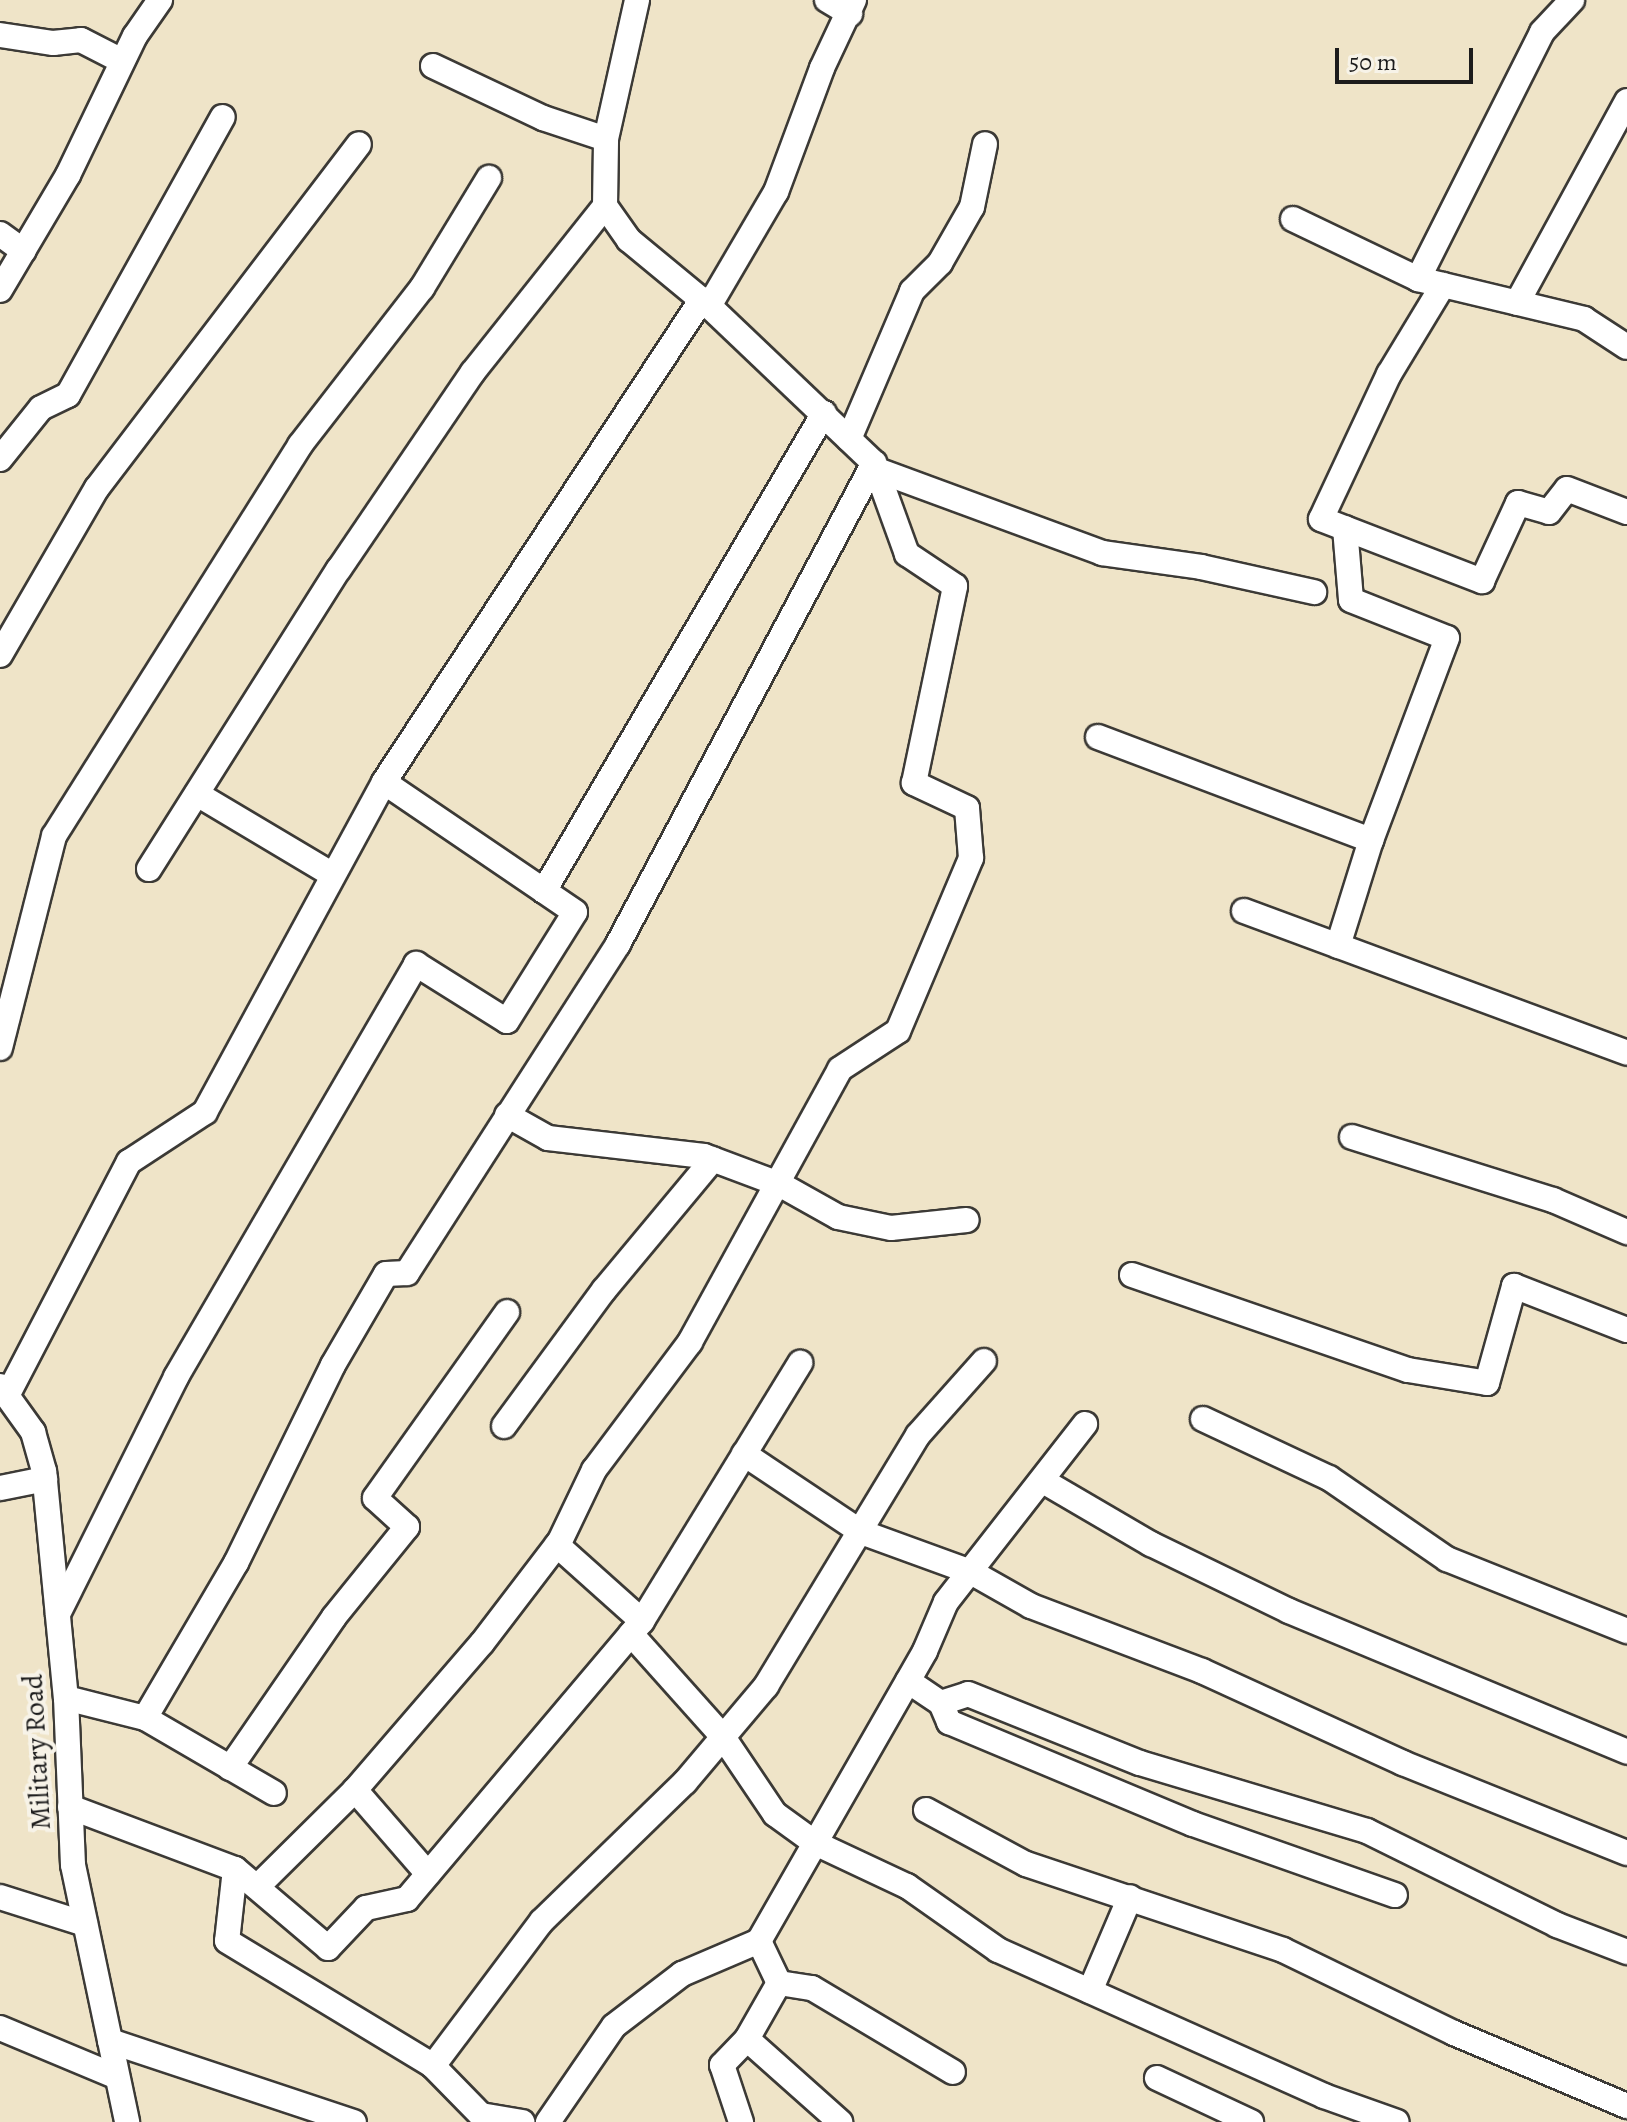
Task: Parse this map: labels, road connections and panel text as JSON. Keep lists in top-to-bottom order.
{
  "streets": {
    "street": ["Military Road"]
  },
  "scale_bar": "50 m"
}
